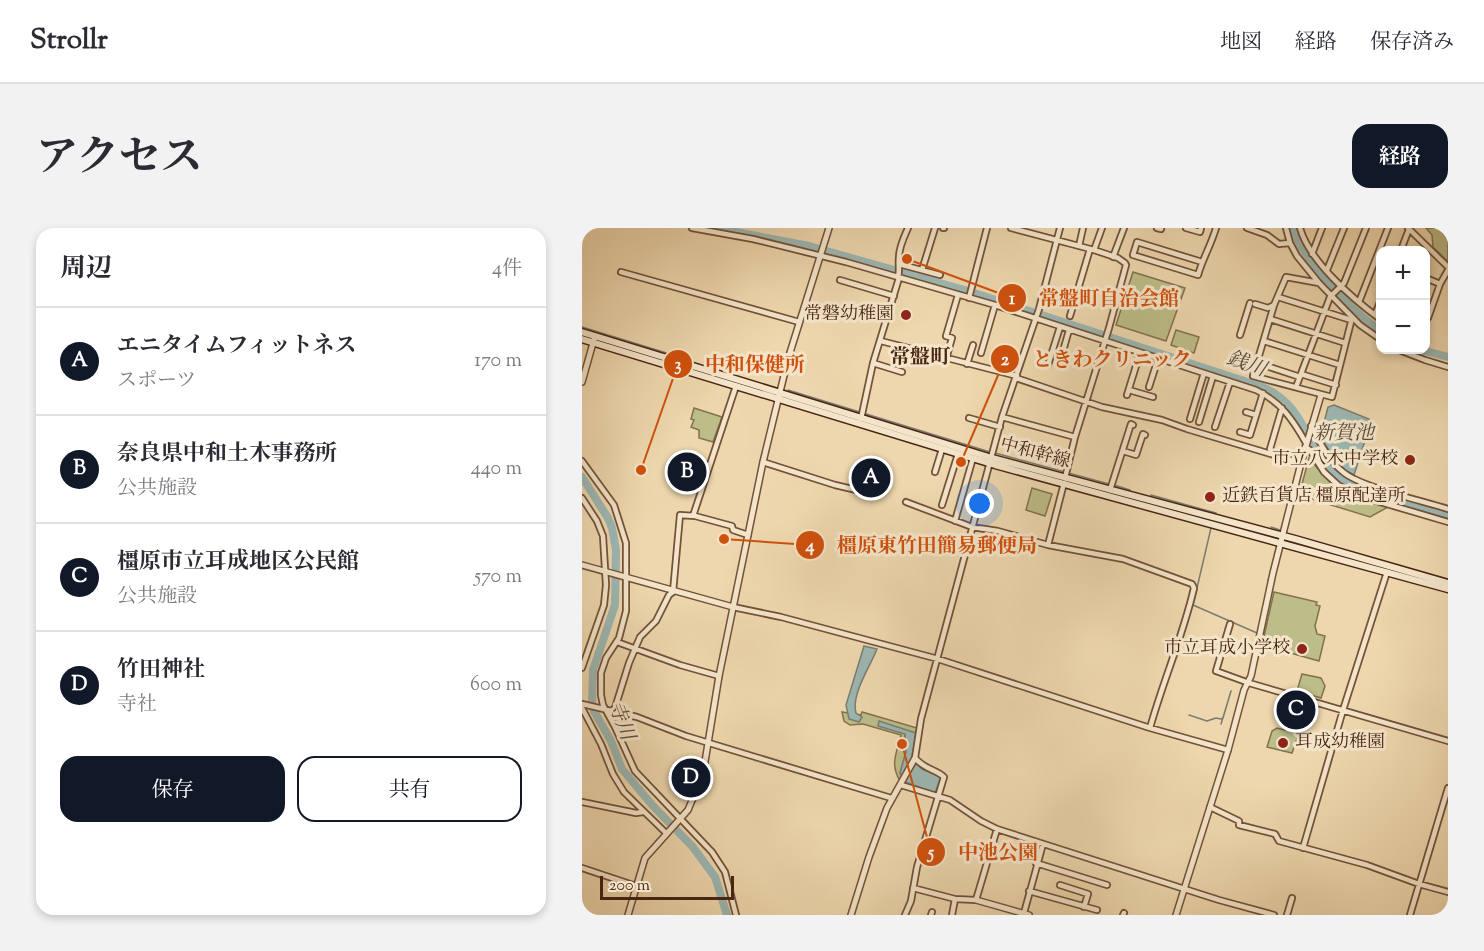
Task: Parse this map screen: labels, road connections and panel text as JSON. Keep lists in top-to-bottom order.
{
  "streets": {
    "main road": ["中和幹線"]
  },
  "districts": ["常盤町"],
  "water": ["銭川", "新賀池", "寺川"],
  "places": [
    "常盤町自治会館",
    "常磐幼稚園",
    "市立八木中学校",
    "ときわクリニック",
    "中和保健所",
    "近鉄百貨店 橿原配達所",
    "橿原東竹田簡易郵便局",
    "市立耳成小学校",
    "耳成幼稚園",
    "中池公園"
  ],
  "scale_bar": "200 m",
  "page": {
    "header": "Strollr",
    "nav": ["地図", "経路", "保存済み"],
    "title": "アクセス",
    "buttons": [
      "経路",
      ["保存", "共有"]
    ],
    "heading": ["周辺", "4件"],
    "map_buttons": ["+", "−"],
    "list": [
      {
        "mark": "A",
        "name": "エニタイムフィットネス",
        "note": "スポーツ",
        "value": "170 m"
      },
      {
        "mark": "B",
        "name": "奈良県中和土木事務所",
        "note": "公共施設",
        "value": "440 m"
      },
      {
        "mark": "C",
        "name": "橿原市立耳成地区公民館",
        "note": "公共施設",
        "value": "570 m"
      },
      {
        "mark": "D",
        "name": "竹田神社",
        "note": "寺社",
        "value": "600 m"
      }
    ],
    "pins": [
      "B",
      "A",
      "C",
      "D"
    ],
    "scale": "200 m"
  }
}
